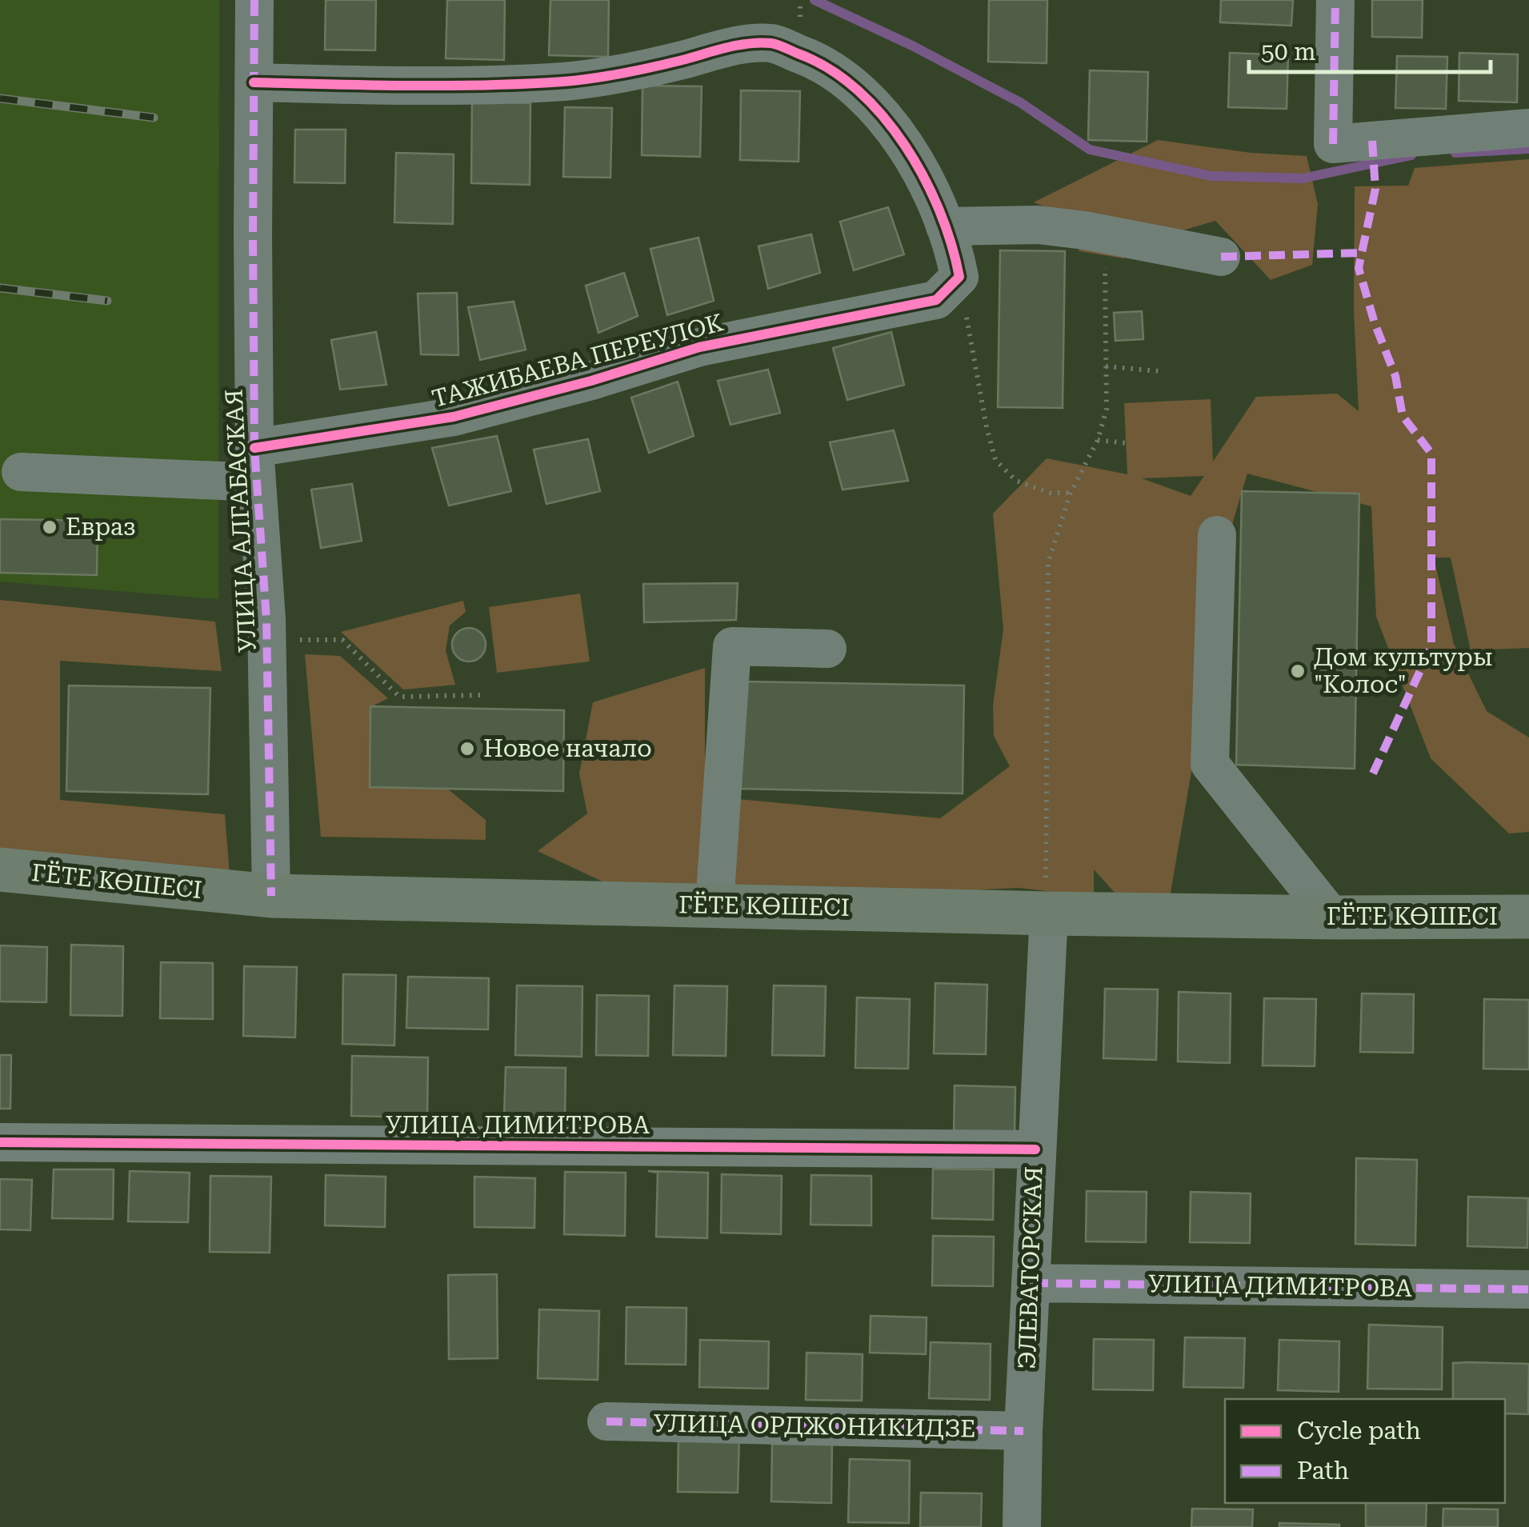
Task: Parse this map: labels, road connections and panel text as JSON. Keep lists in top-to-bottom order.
{
  "streets": {
    "main road": ["ГЁТЕ КӨШЕСІ"],
    "street": [
      "ТАЖИБАЕВА ПЕРЕУЛОК",
      "УЛИЦА АЛГАБАСКАЯ",
      "УЛИЦА ДИМИТРОВА",
      "ЭЛЕВАТОРСКАЯ",
      "УЛИЦА ОРДЖОНИКИДЗЕ"
    ]
  },
  "crossings": [
    ["ТАЖИБАЕВА ПЕРЕУЛОК", "УЛИЦА АЛГАБАСКАЯ"],
    ["УЛИЦА АЛГАБАСКАЯ", "ГЁТЕ КӨШЕСІ"],
    ["ГЁТЕ КӨШЕСІ", "ЭЛЕВАТОРСКАЯ"],
    ["УЛИЦА ДИМИТРОВА", "ЭЛЕВАТОРСКАЯ"],
    ["ЭЛЕВАТОРСКАЯ", "УЛИЦА ОРДЖОНИКИДЗЕ"]
  ],
  "places": ["Евраз", "Дом культуры \"Колос\"", "Новое начало"],
  "legend": ["Cycle path", "Path"],
  "scale_bar": "50 m"
}
